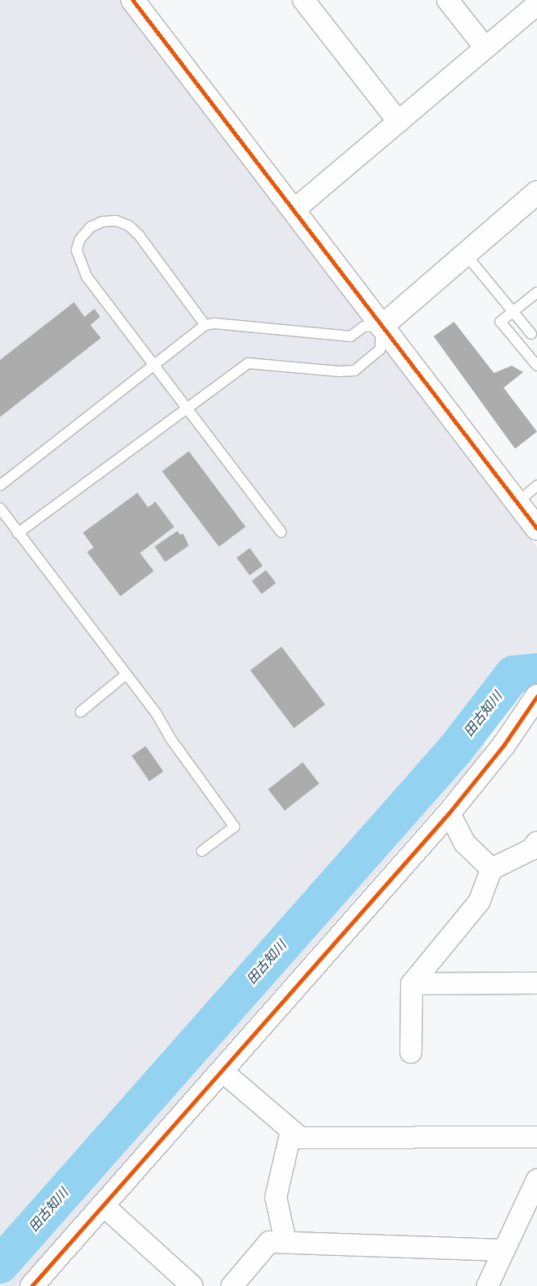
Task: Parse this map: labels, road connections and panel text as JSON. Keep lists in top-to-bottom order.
{
  "water": ["田古知川"]
}
